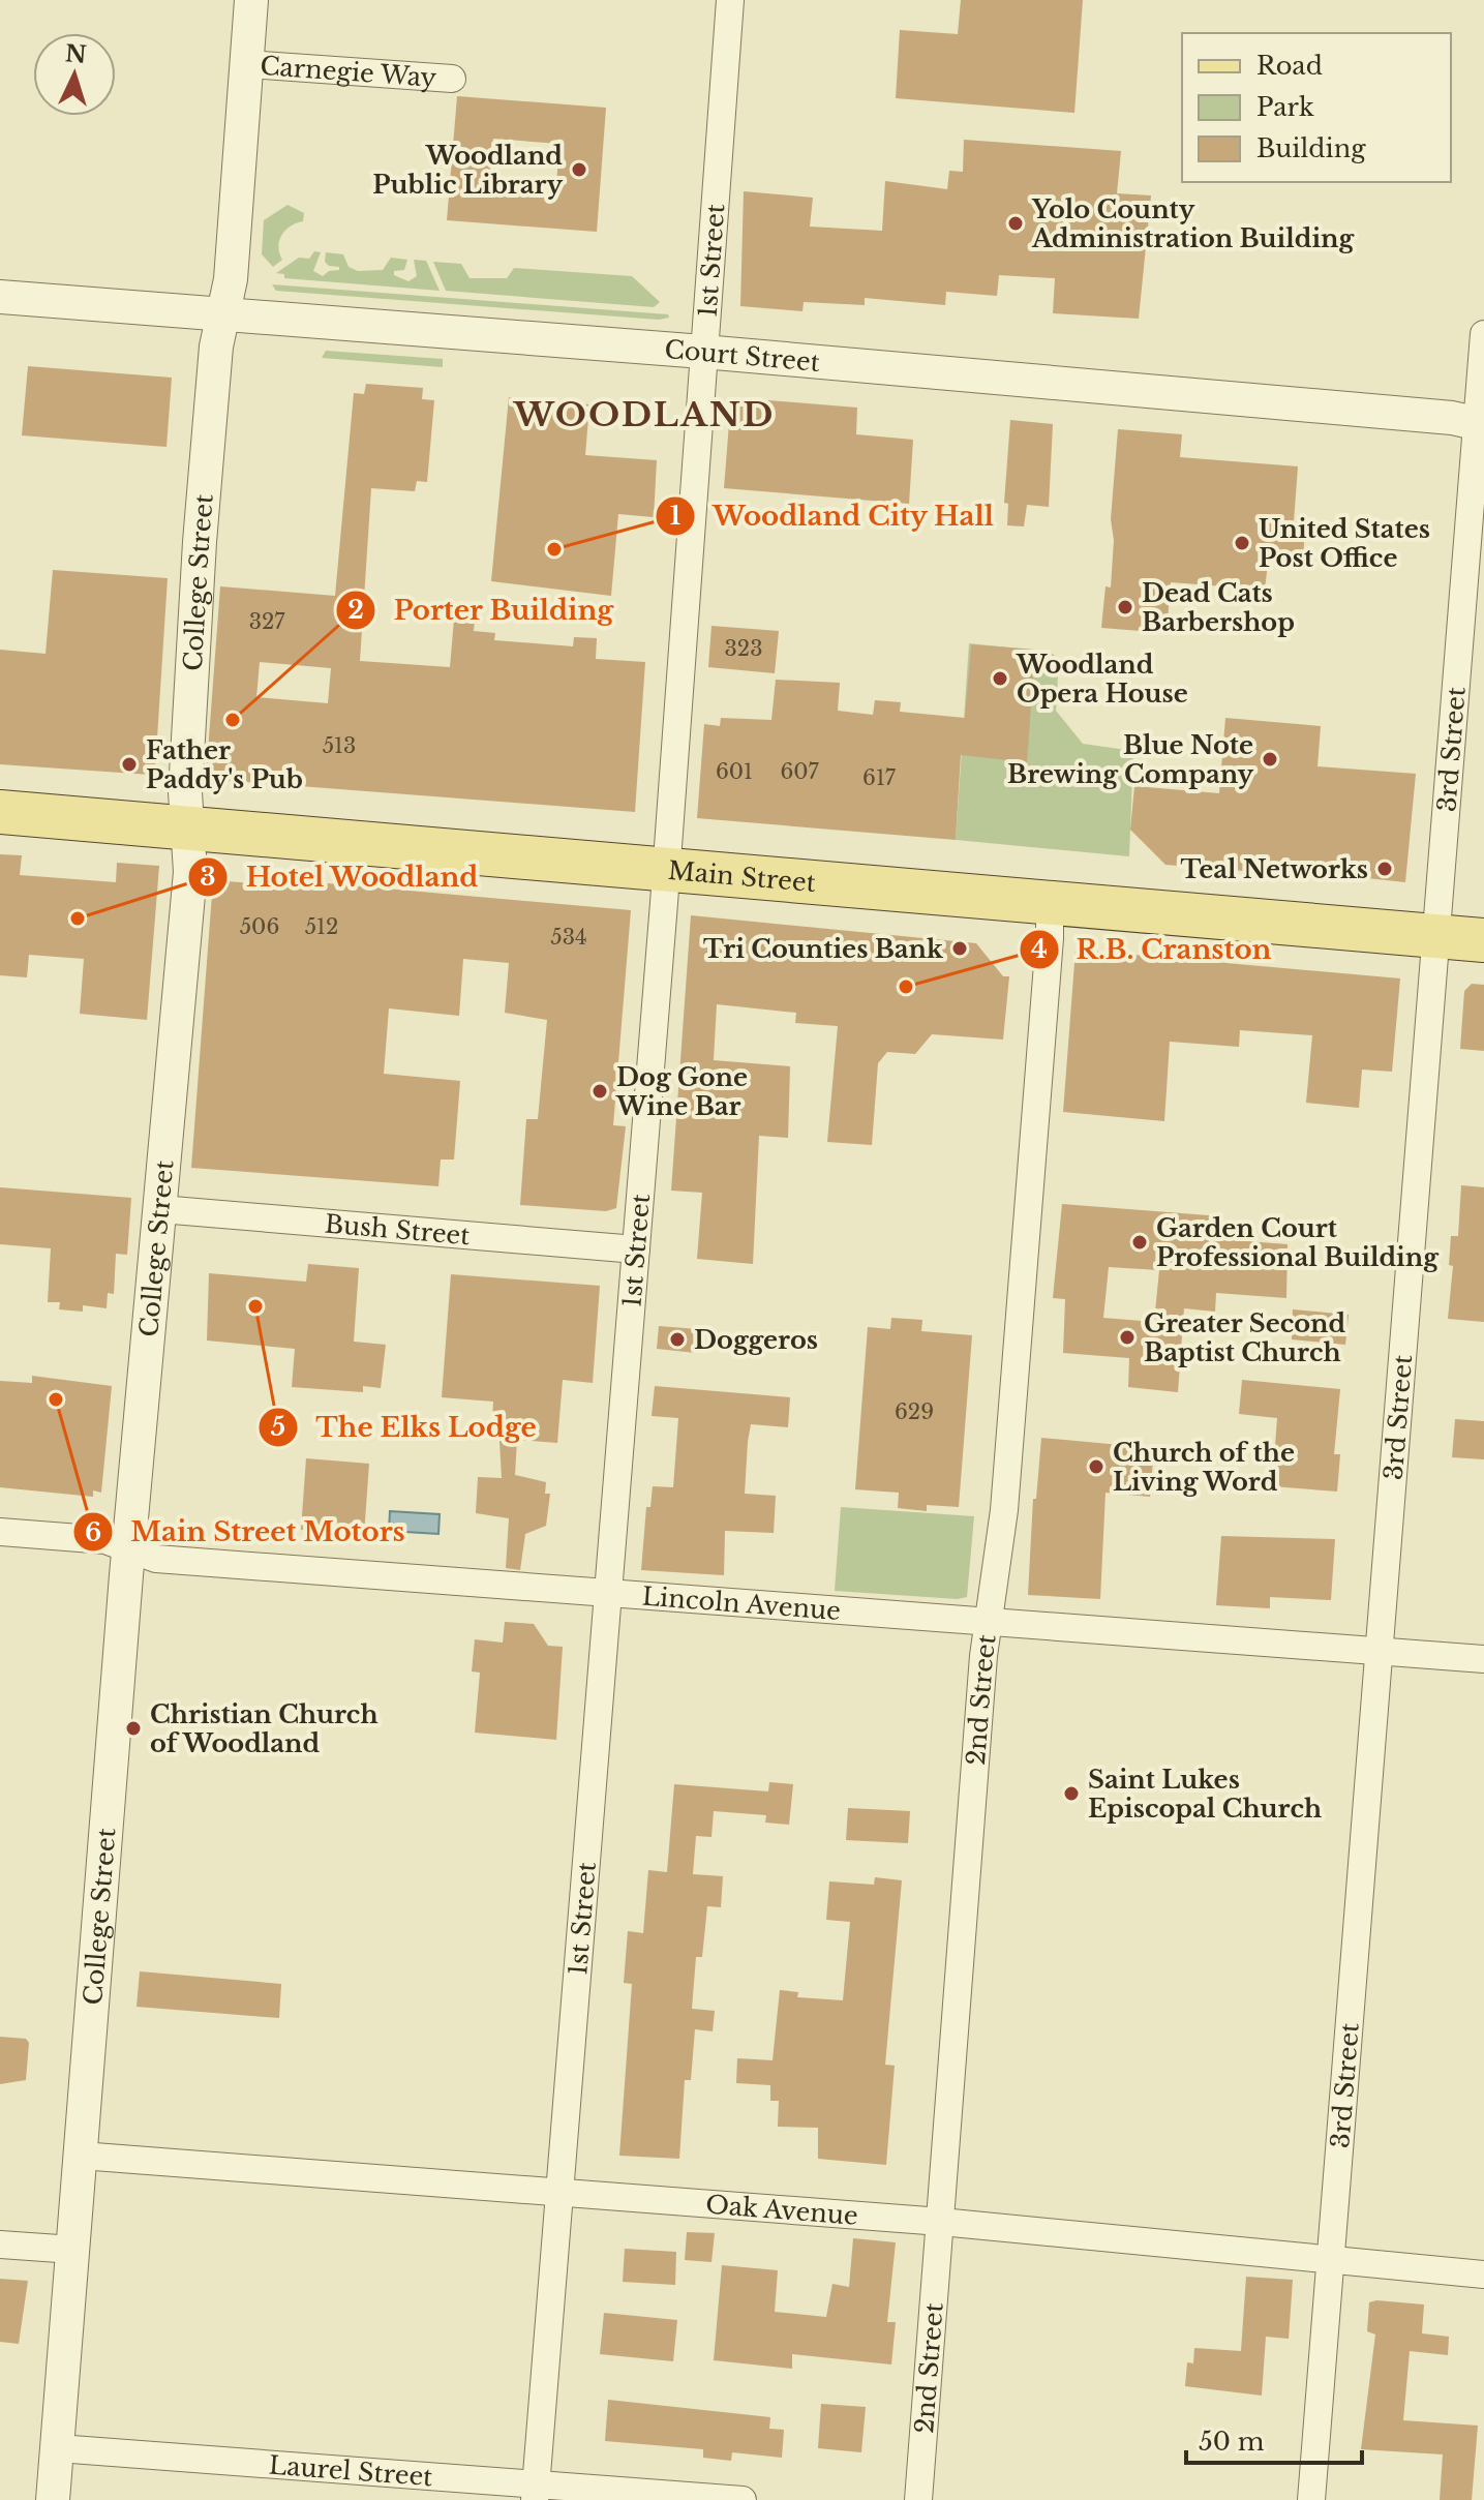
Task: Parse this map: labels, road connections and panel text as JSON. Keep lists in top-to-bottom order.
{
  "streets": {
    "main road": ["Main Street"],
    "street": [
      "Carnegie Way",
      "1st Street",
      "Court Street",
      "College Street",
      "3rd Street",
      "Bush Street",
      "Lincoln Avenue",
      "2nd Street",
      "Oak Avenue",
      "Laurel Street"
    ]
  },
  "crossings": [
    ["Carnegie Way", "College Street"],
    ["1st Street", "Court Street"],
    ["1st Street", "Main Street"],
    ["1st Street", "Bush Street"],
    ["1st Street", "Lincoln Avenue"],
    ["1st Street", "Oak Avenue"],
    ["1st Street", "Laurel Street"],
    ["Court Street", "College Street"],
    ["Court Street", "3rd Street"],
    ["College Street", "Main Street"],
    ["College Street", "Bush Street"],
    ["College Street", "Lincoln Avenue"],
    ["College Street", "Oak Avenue"],
    ["College Street", "Laurel Street"],
    ["3rd Street", "Main Street"],
    ["3rd Street", "Lincoln Avenue"],
    ["3rd Street", "Oak Avenue"],
    ["Main Street", "2nd Street"],
    ["Lincoln Avenue", "2nd Street"],
    ["2nd Street", "Oak Avenue"]
  ],
  "districts": ["WOODLAND"],
  "places": [
    "Woodland Public Library",
    "Yolo County Administration Building",
    "United States Post Office",
    "Woodland City Hall",
    "Dead Cats Barbershop",
    "Woodland Opera House",
    "Porter Building",
    "Blue Note Brewing Company",
    "Father Paddy's Pub",
    "Teal Networks",
    "Hotel Woodland",
    "Tri Counties Bank",
    "R.B. Cranston",
    "Dog Gone Wine Bar",
    "Garden Court Professional Building",
    "The Elks Lodge",
    "Greater Second Baptist Church",
    "Doggeros",
    "Main Street Motors",
    "Church of the Living Word",
    "Christian Church of Woodland",
    "Saint Lukes Episcopal Church"
  ],
  "house_numbers": [
    "327",
    "323",
    "513",
    "601",
    "607",
    "617",
    "506",
    "512",
    "534",
    "629"
  ],
  "legend": ["Road", "Park", "Building"],
  "scale_bar": "50 m",
  "north": "top"
}
